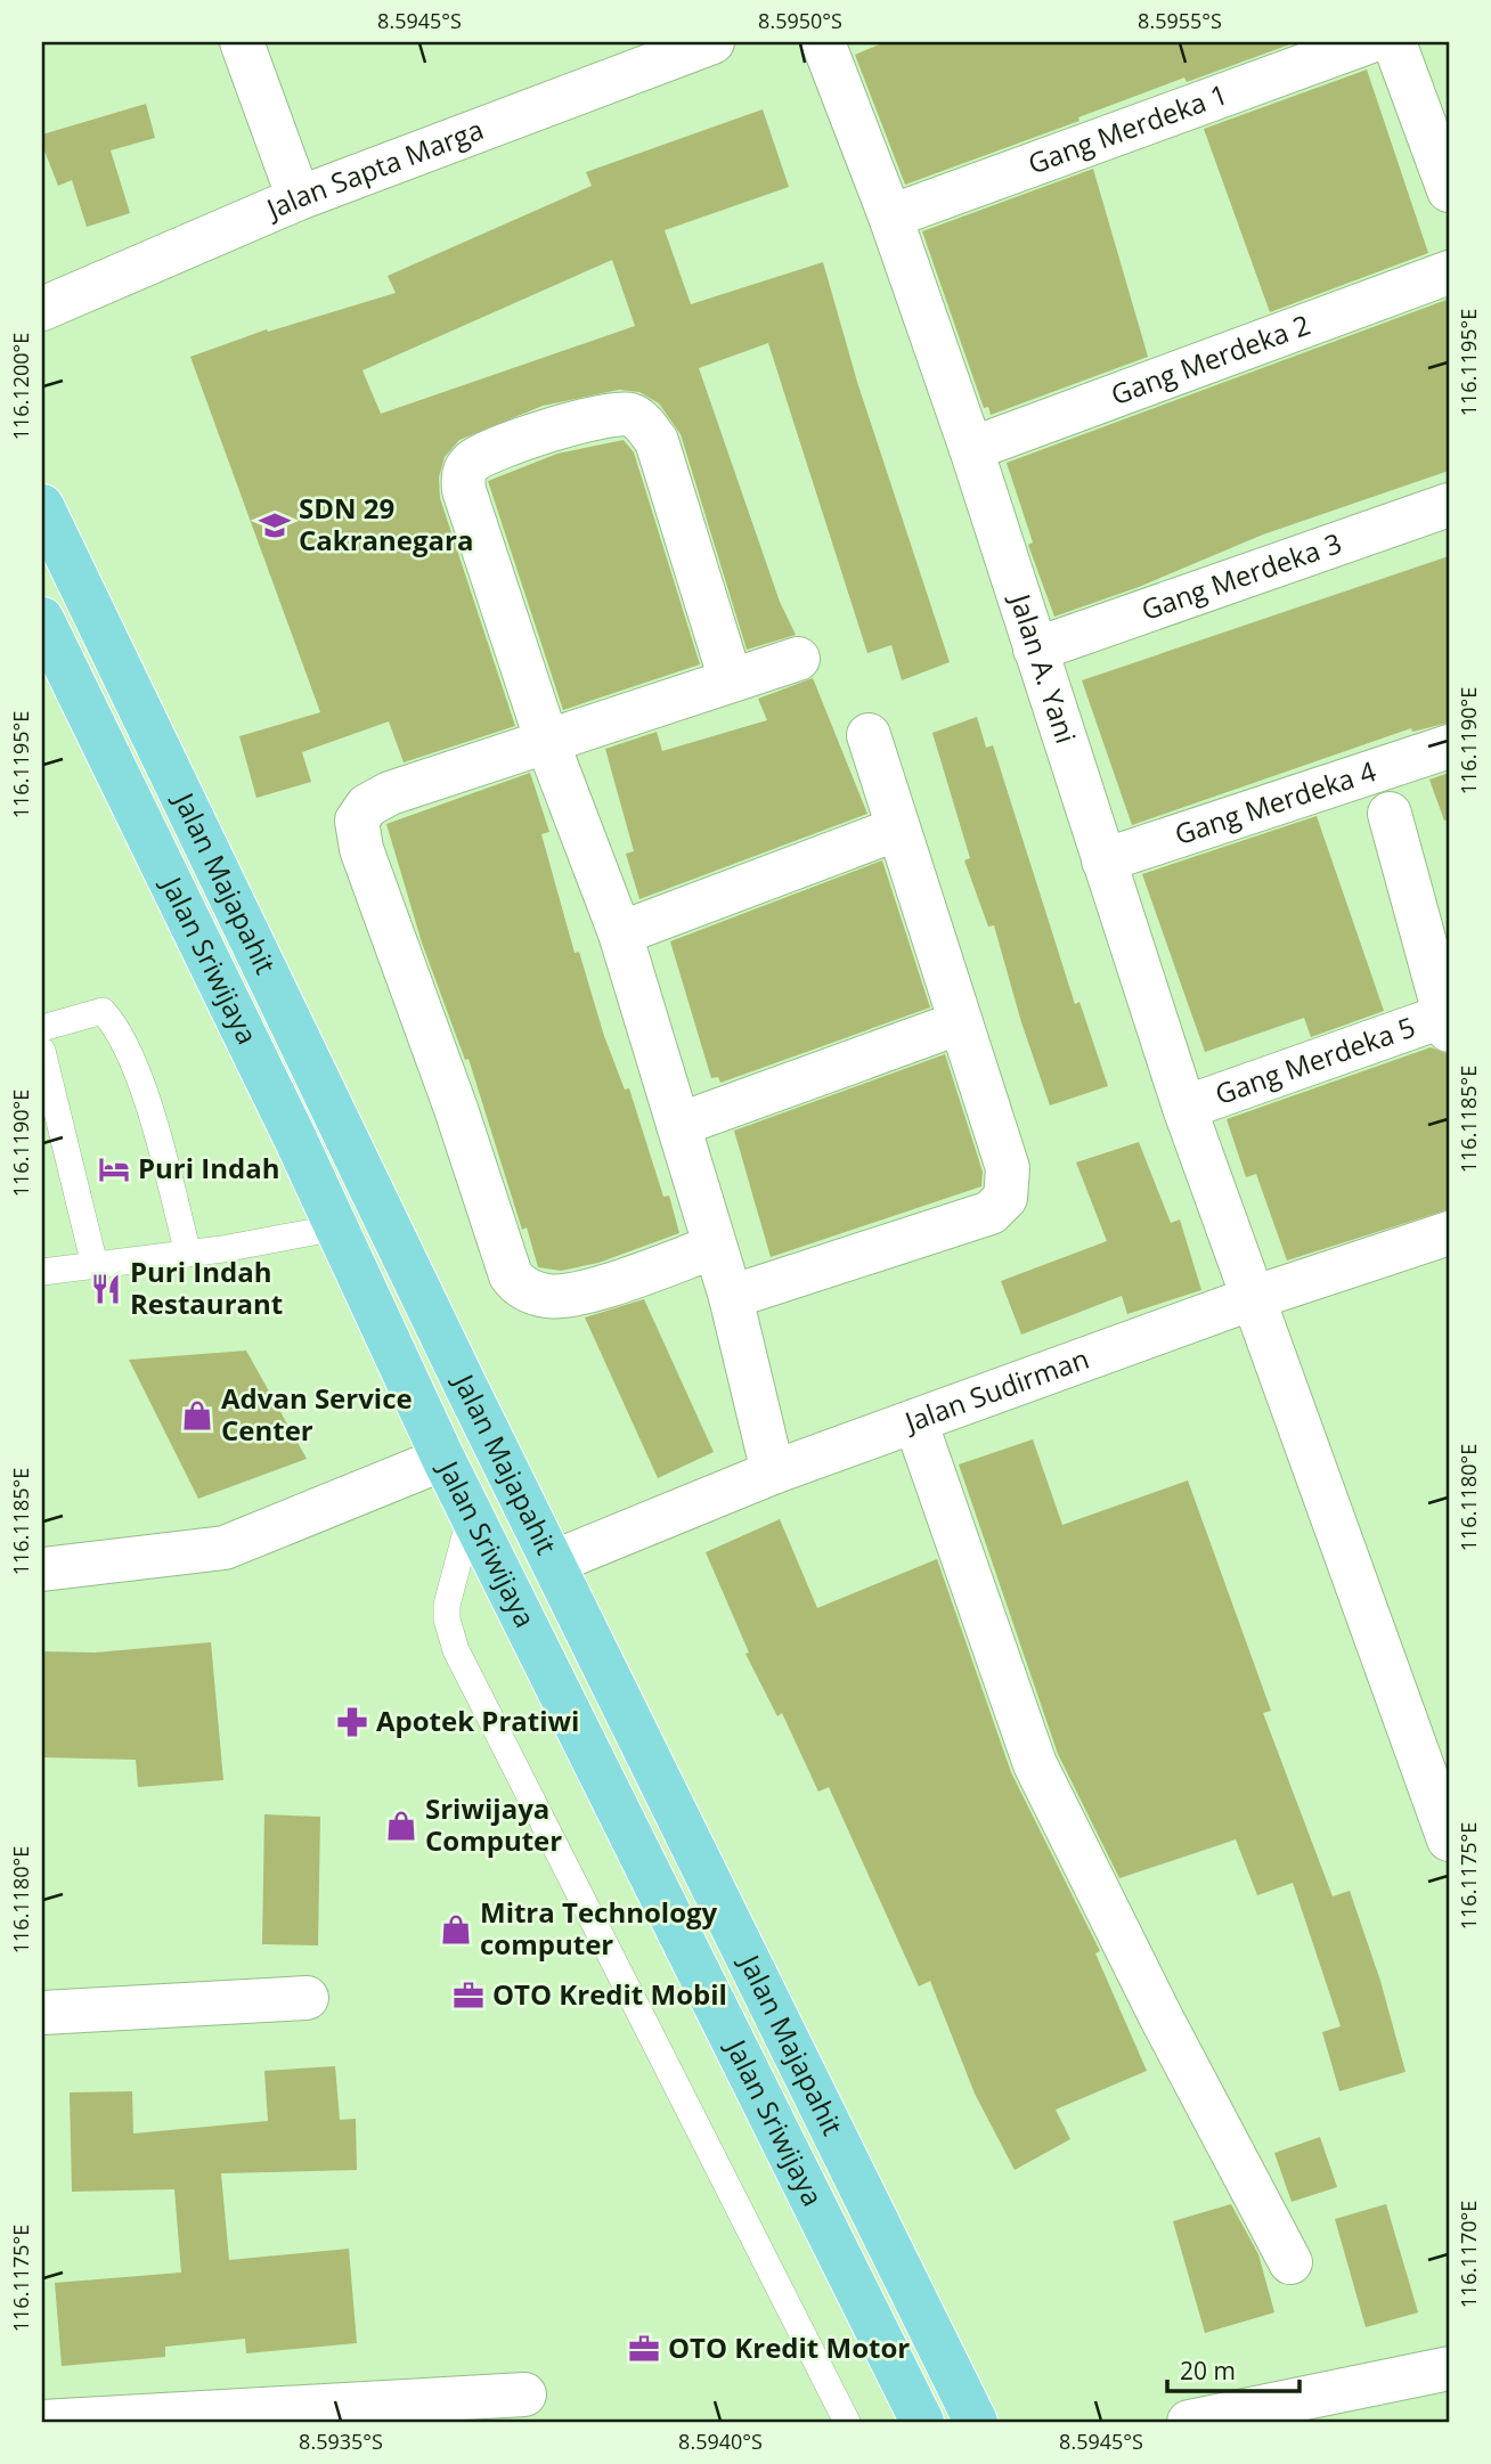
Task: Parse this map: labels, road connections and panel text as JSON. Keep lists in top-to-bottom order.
{
  "streets": {
    "main road": ["Jalan Majapahit", "Jalan Sriwijaya"],
    "street": [
      "Gang Merdeka 1",
      "Jalan Sapta Marga",
      "Gang Merdeka 2",
      "Gang Merdeka 3",
      "Jalan A. Yani",
      "Gang Merdeka 4",
      "Gang Merdeka 5",
      "Jalan Sudirman"
    ]
  },
  "crossings": [
    ["Gang Merdeka 1", "Jalan A. Yani"],
    ["Gang Merdeka 2", "Jalan A. Yani"],
    ["Gang Merdeka 3", "Jalan A. Yani"],
    ["Jalan A. Yani", "Gang Merdeka 4"],
    ["Jalan A. Yani", "Gang Merdeka 5"],
    ["Jalan A. Yani", "Jalan Sudirman"],
    ["Jalan Majapahit", "Jalan Sudirman"]
  ],
  "places": {
    "school or university": ["SDN 29 Cakranegara"],
    "hotel": ["Puri Indah"],
    "restaurant": ["Puri Indah Restaurant"],
    "shop": ["Advan Service Center", "Sriwijaya Computer", "Mitra Technology computer"],
    "pharmacy": ["Apotek Pratiwi"],
    "office": ["OTO Kredit Mobil", "OTO Kredit Motor"]
  },
  "scale_bar": "20 m",
  "coordinates": [
    "8.5945°S",
    "8.5950°S",
    "8.5955°S",
    "116.1195°E",
    "116.1200°E",
    "116.1190°E",
    "116.1185°E",
    "116.1180°E",
    "116.1175°E",
    "116.1170°E",
    "8.5935°S",
    "8.5940°S"
  ]
}
